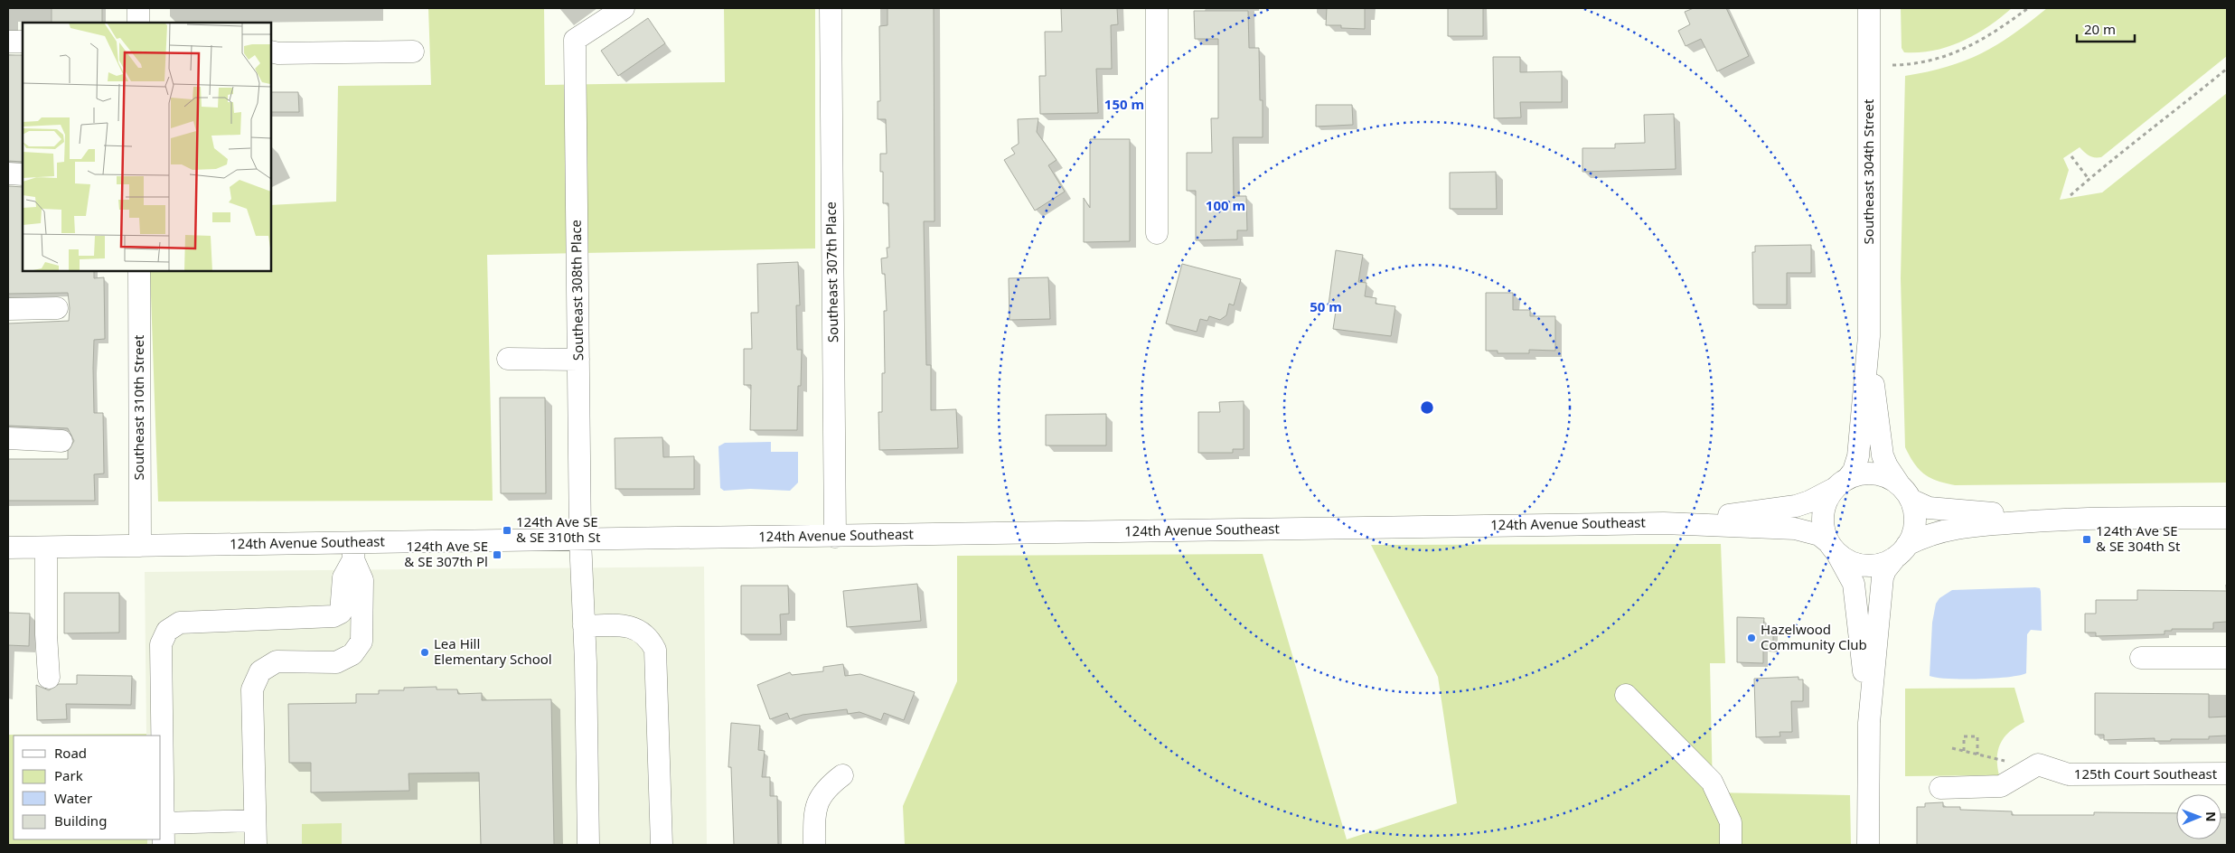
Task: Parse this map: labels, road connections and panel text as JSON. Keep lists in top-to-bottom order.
{
  "streets": {
    "street": [
      "Southeast 304th Street",
      "Southeast 307th Place",
      "Southeast 308th Place",
      "Southeast 310th Street",
      "124th Avenue Southeast",
      "125th Court Southeast"
    ]
  },
  "crossings": [
    ["Southeast 304th Street", "124th Avenue Southeast"],
    ["Southeast 307th Place", "124th Avenue Southeast"],
    ["Southeast 308th Place", "124th Avenue Southeast"],
    ["Southeast 310th Street", "124th Avenue Southeast"]
  ],
  "places": {
    "transit": ["124th Ave SE & SE 310th St", "124th Ave SE & SE 304th St", "124th Ave SE & SE 307th Pl"],
    "other": ["Hazelwood Community Club", "Lea Hill Elementary School"]
  },
  "legend": [
    "Road",
    "Park",
    "Water",
    "Building"
  ],
  "scale_bar": "20 m",
  "north": "right",
  "rings": ["150 m", "100 m", "50 m"]
}
